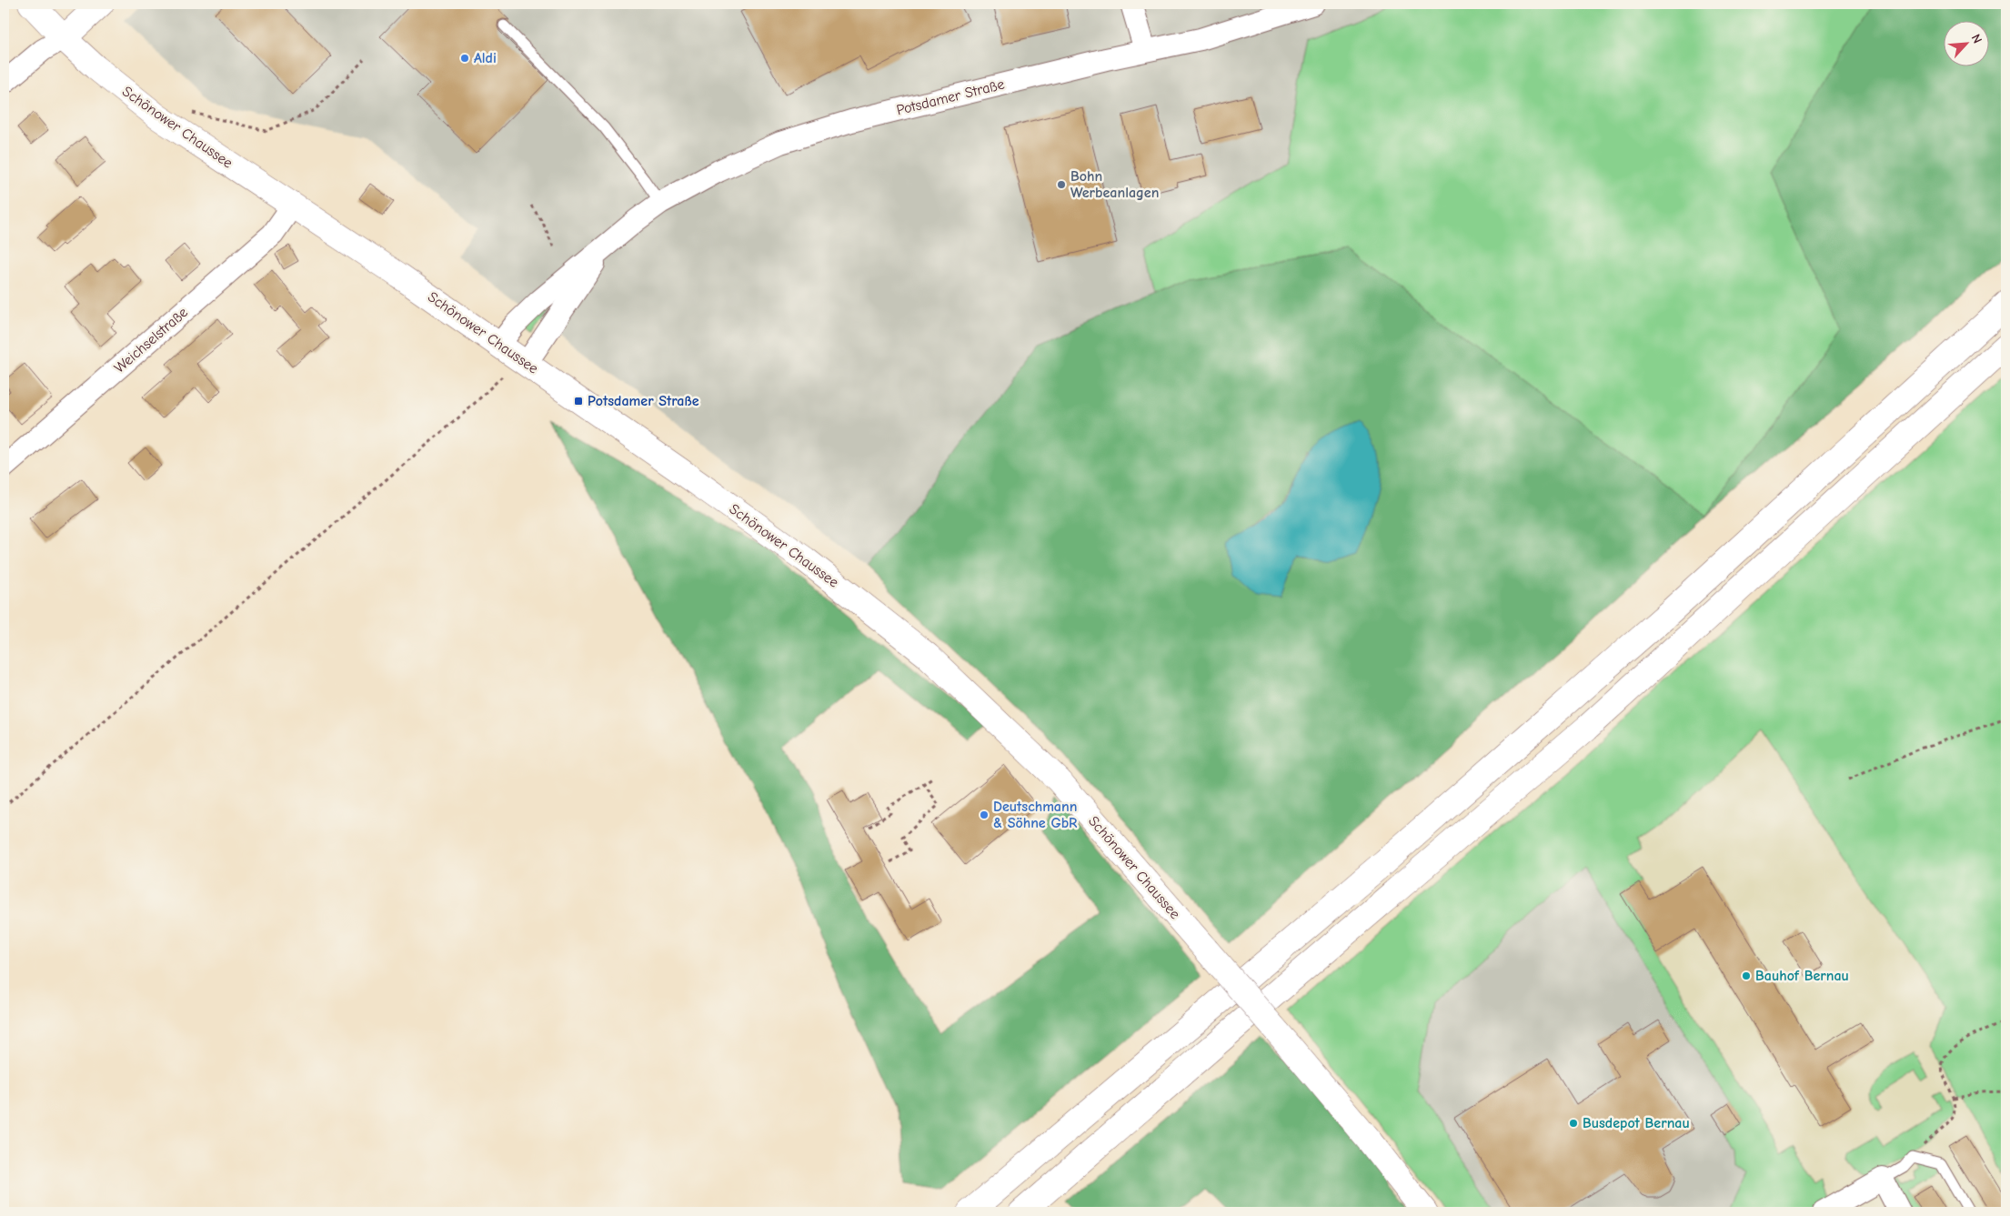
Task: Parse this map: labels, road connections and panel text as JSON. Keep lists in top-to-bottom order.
{
  "streets": {
    "main road": ["Schönower Chaussee"],
    "street": ["Potsdamer Straße", "Weichselstraße"]
  },
  "crossings": [
    ["Potsdamer Straße", "Schönower Chaussee"],
    ["Schönower Chaussee", "Weichselstraße"]
  ],
  "places": {
    "other": [
      "Aldi",
      "Bohn Werbeanlagen",
      "Deutschmann & Söhne GbR",
      "Bauhof Bernau",
      "Busdepot Bernau"
    ],
    "transit": ["Potsdamer Straße"]
  },
  "north": "top right"
}
